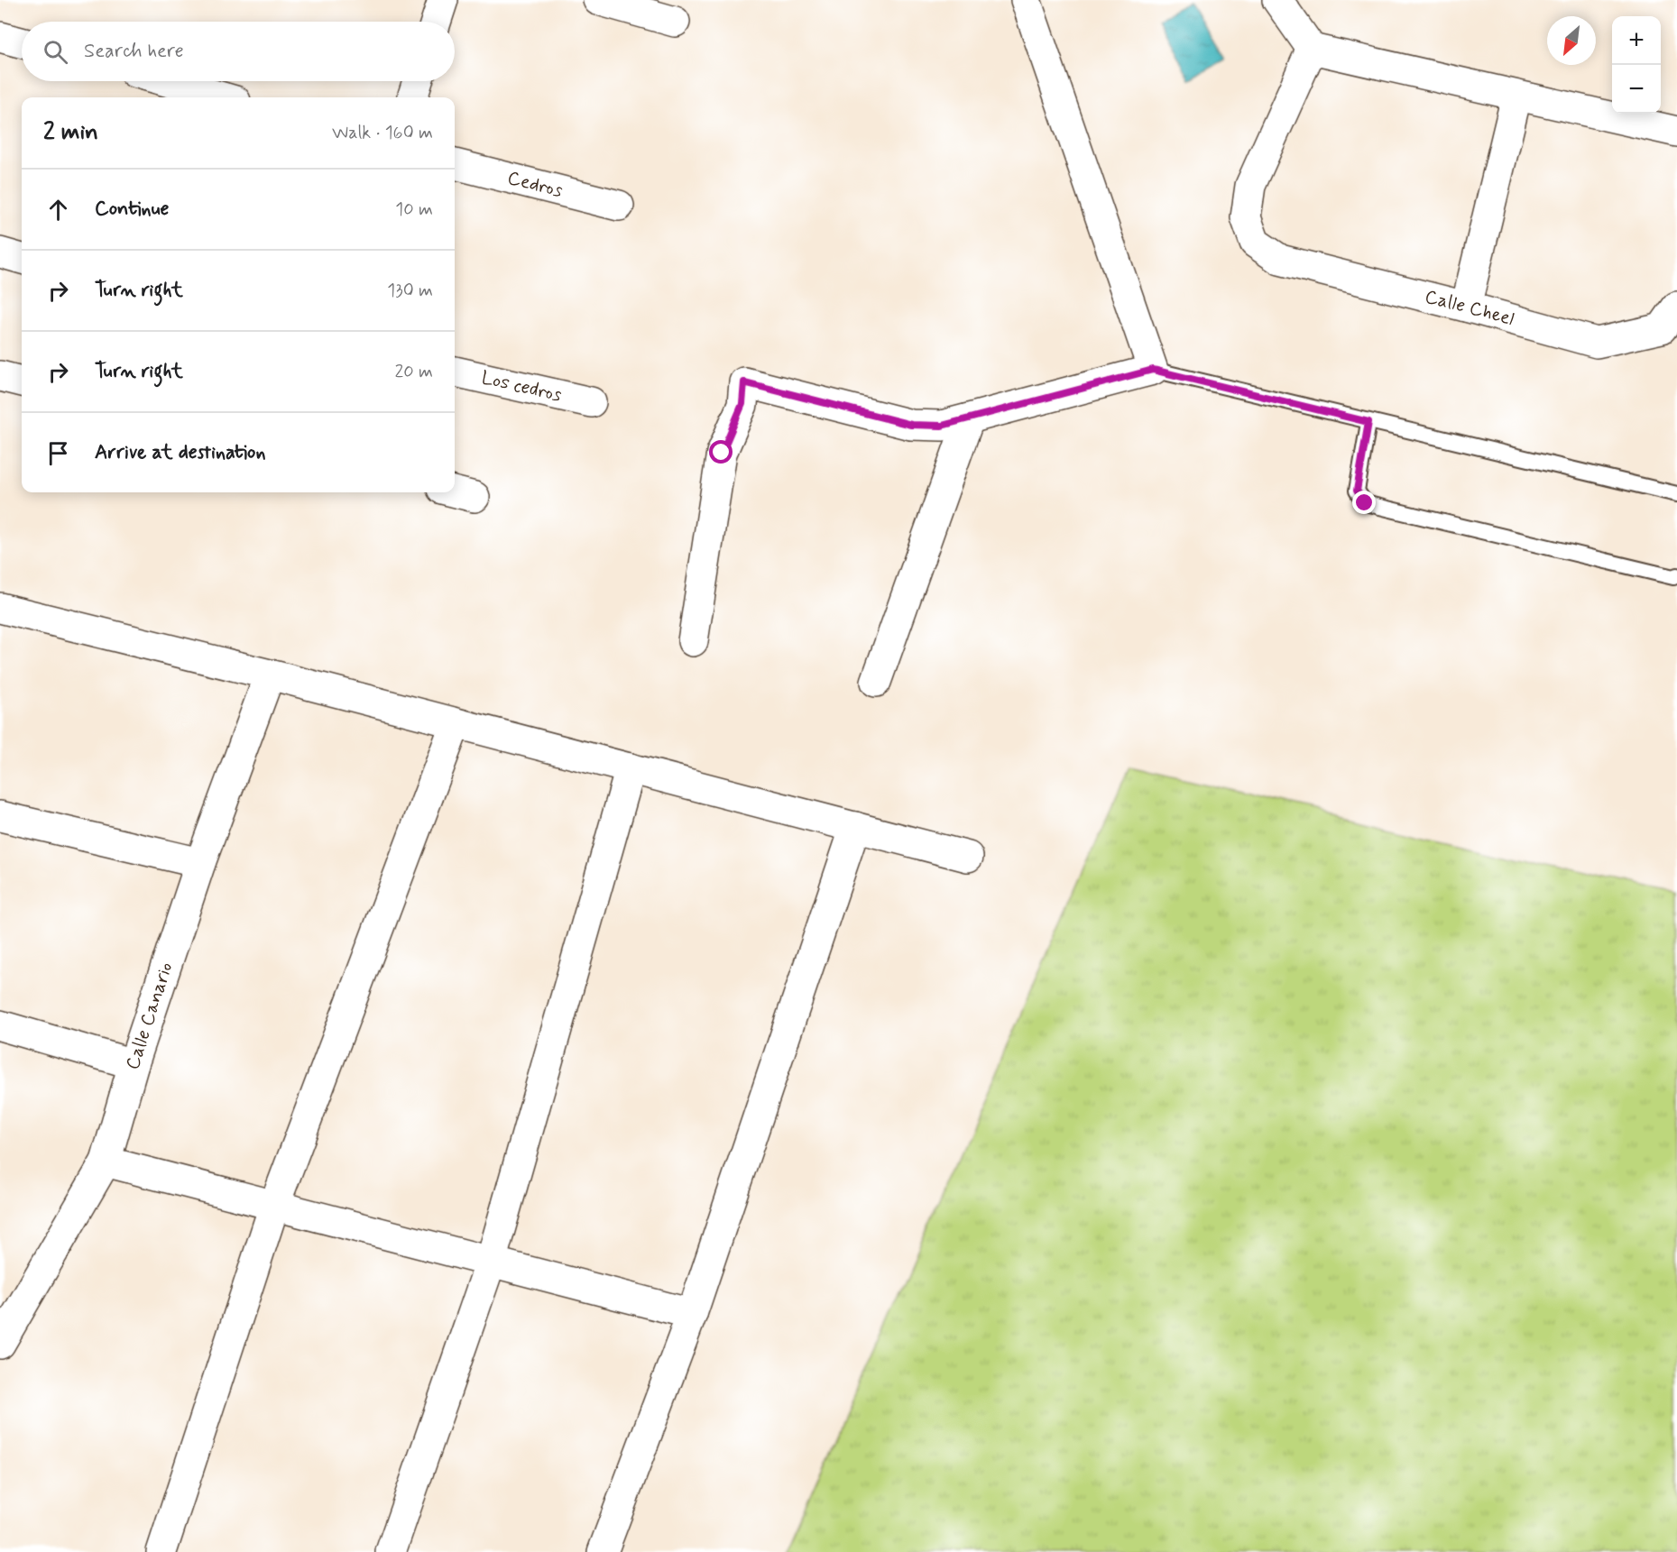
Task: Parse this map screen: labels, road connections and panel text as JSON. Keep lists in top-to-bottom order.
{
  "streets": {
    "street": [
      "Cedros",
      "Calle Cheel",
      "Los cedros",
      "Calle Canario"
    ]
  },
  "north": "bottom left",
  "page": {
    "map_buttons": ["+", "−"],
    "search": "Search here",
    "heading": ["2 min", "Walk · 160 m"],
    "list": [
      ["Continue", "10 m"],
      ["Turn right", "130 m"],
      ["Turn right", "20 m"],
      "Arrive at destination"
    ]
  }
}
